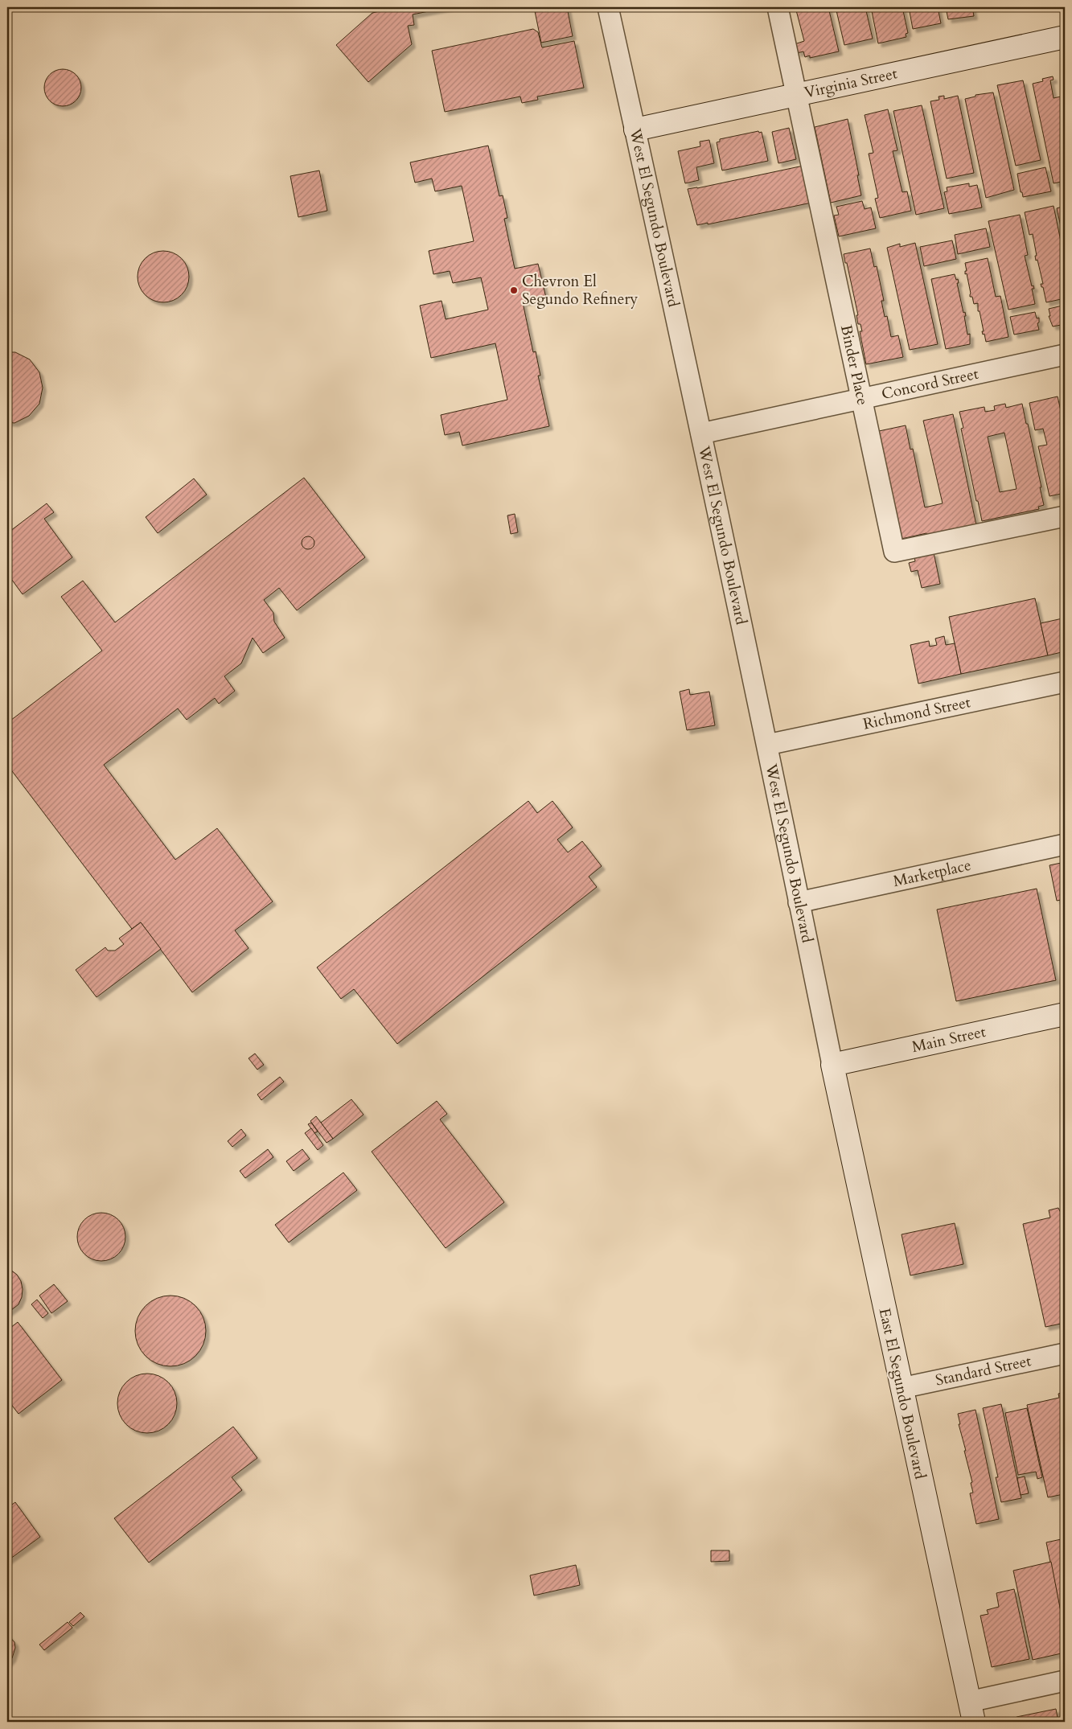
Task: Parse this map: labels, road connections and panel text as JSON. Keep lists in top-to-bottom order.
{
  "streets": {
    "main road": ["Virginia Street", "Main Street", "East El Segundo Boulevard"],
    "street": [
      "West El Segundo Boulevard",
      "Binder Place",
      "Concord Street",
      "Richmond Street",
      "Marketplace",
      "Standard Street"
    ]
  },
  "crossings": [
    ["Virginia Street", "West El Segundo Boulevard"],
    ["Virginia Street", "Binder Place"],
    ["West El Segundo Boulevard", "Concord Street"],
    ["West El Segundo Boulevard", "Richmond Street"],
    ["West El Segundo Boulevard", "Marketplace"],
    ["West El Segundo Boulevard", "Main Street"],
    ["West El Segundo Boulevard", "East El Segundo Boulevard"],
    ["Binder Place", "Concord Street"],
    ["Main Street", "East El Segundo Boulevard"],
    ["Standard Street", "East El Segundo Boulevard"]
  ],
  "places": ["Chevron El Segundo Refinery"]
}
